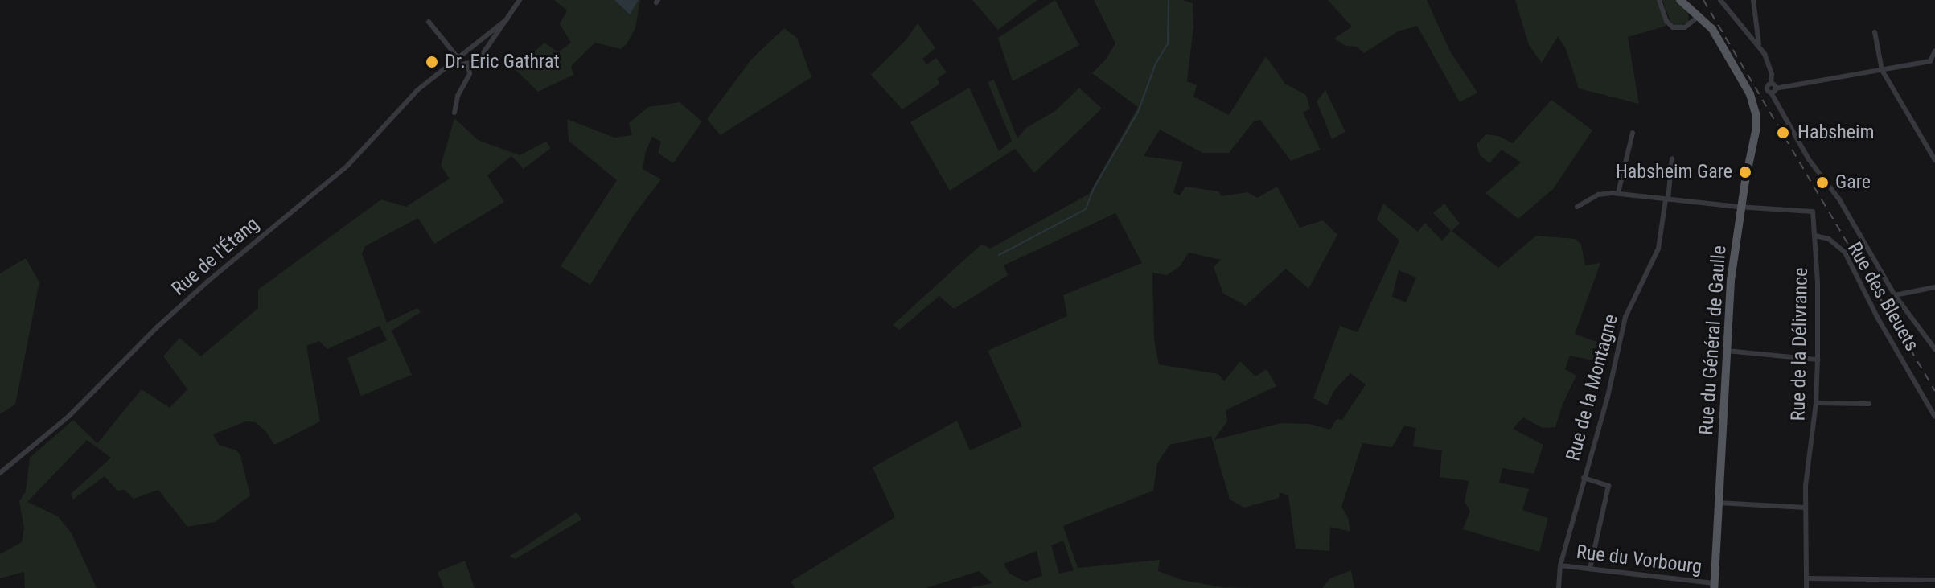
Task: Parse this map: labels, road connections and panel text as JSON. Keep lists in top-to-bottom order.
{
  "streets": {
    "main road": ["Rue du Général de Gaulle"],
    "street": [
      "Rue de l'Étang",
      "Rue des Bleuets",
      "Rue de la Délivrance",
      "Rue de la Montagne",
      "Rue du Vorbourg"
    ]
  },
  "crossings": [
    ["Rue des Bleuets", "Rue de la Délivrance"],
    ["Rue du Général de Gaulle", "Rue de la Délivrance"],
    ["Rue du Général de Gaulle", "Rue du Vorbourg"],
    ["Rue de la Montagne", "Rue du Vorbourg"]
  ],
  "places": [
    "Dr. Eric Gathrat",
    "Habsheim",
    "Habsheim Gare",
    "Gare"
  ]
}
